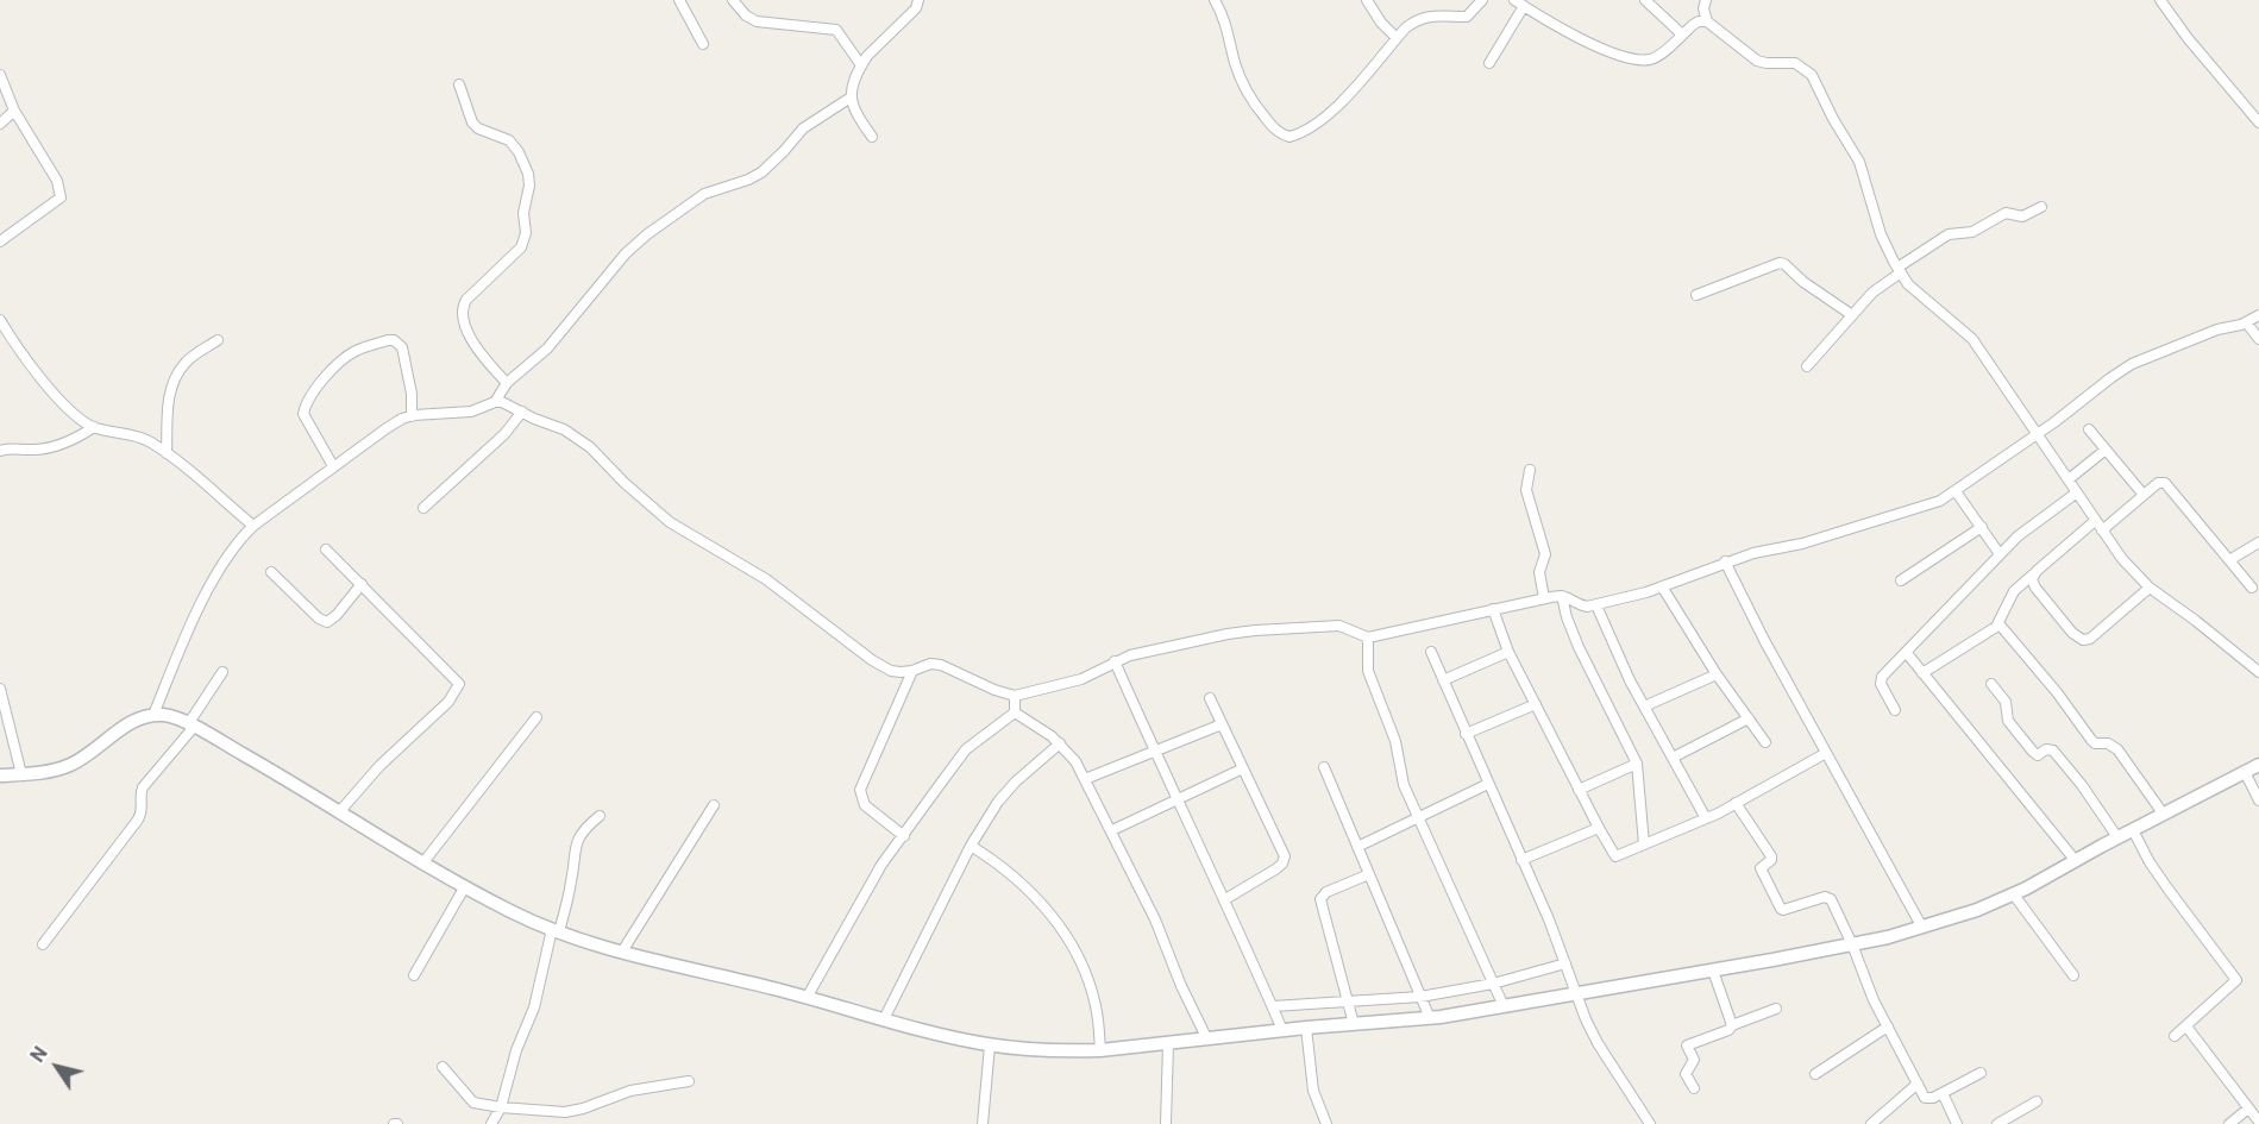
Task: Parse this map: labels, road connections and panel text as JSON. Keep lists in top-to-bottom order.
{
  "north": "top left"
}
